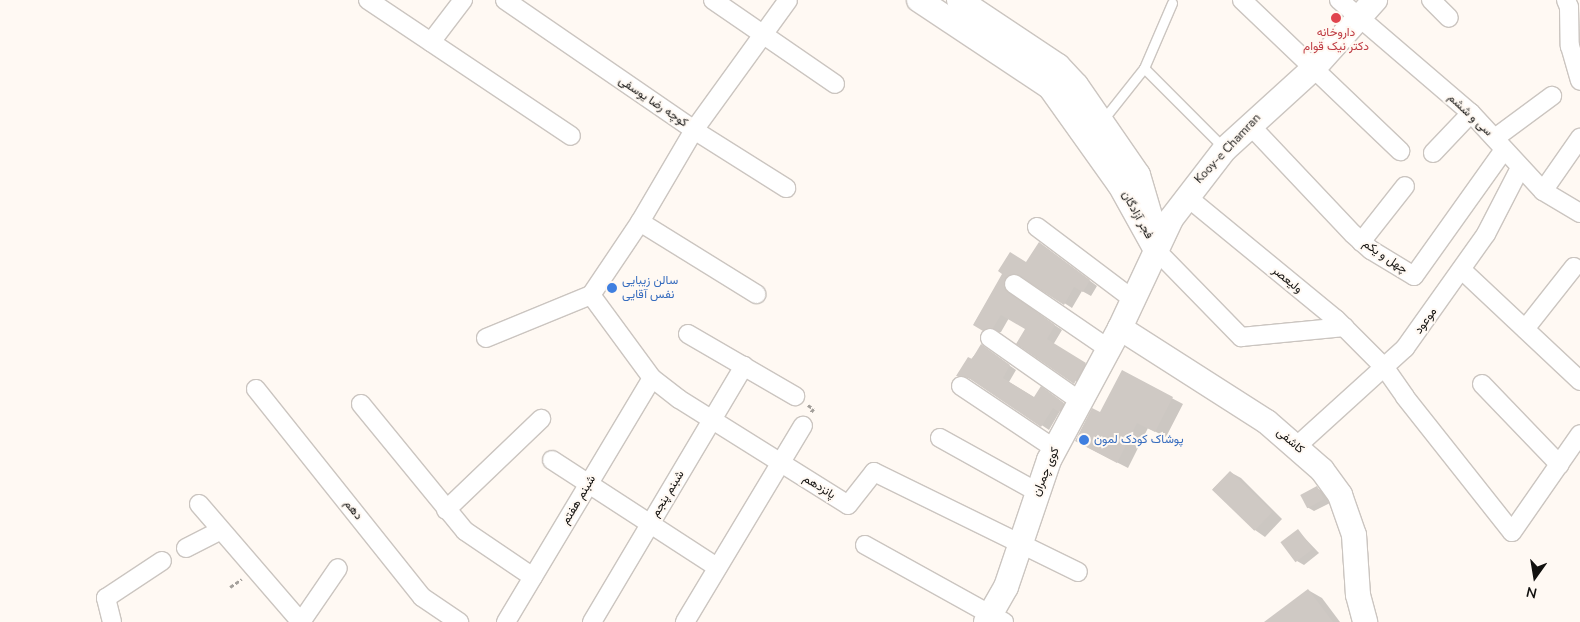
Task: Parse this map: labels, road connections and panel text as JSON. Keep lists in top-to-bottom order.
{
  "streets": {
    "street": [
      "کوچه رضا یوسفی",
      "سی و ششم",
      "Kooy-e Chamran",
      "فجر آزادگان",
      "چهل و یکم",
      "ولیعصر",
      "موعود",
      "کاشفی",
      "کوی چمران",
      "پانزدهم",
      "شبنم پنجم",
      "شبنم هفتم",
      "دهم"
    ]
  },
  "crossings": [
    ["سی و ششم", "Kooy-e Chamran"],
    ["سی و ششم", "چهل و یکم"],
    ["سی و ششم", "موعود"],
    ["Kooy-e Chamran", "فجر آزادگان"],
    ["Kooy-e Chamran", "چهل و یکم"],
    ["Kooy-e Chamran", "ولیعصر"],
    ["Kooy-e Chamran", "کاشفی"],
    ["Kooy-e Chamran", "کوی چمران"],
    ["ولیعصر", "موعود"],
    ["موعود", "کاشفی"],
    ["کاشفی", "کوی چمران"],
    ["کوی چمران", "پانزدهم"],
    ["پانزدهم", "شبنم پنجم"],
    ["پانزدهم", "شبنم هفتم"]
  ],
  "places": ["داروخانه دکتر نیک قوام", "سالن زیبایی نفس آقایی", "پوشاک کودک لمون"],
  "north": "bottom"
}
